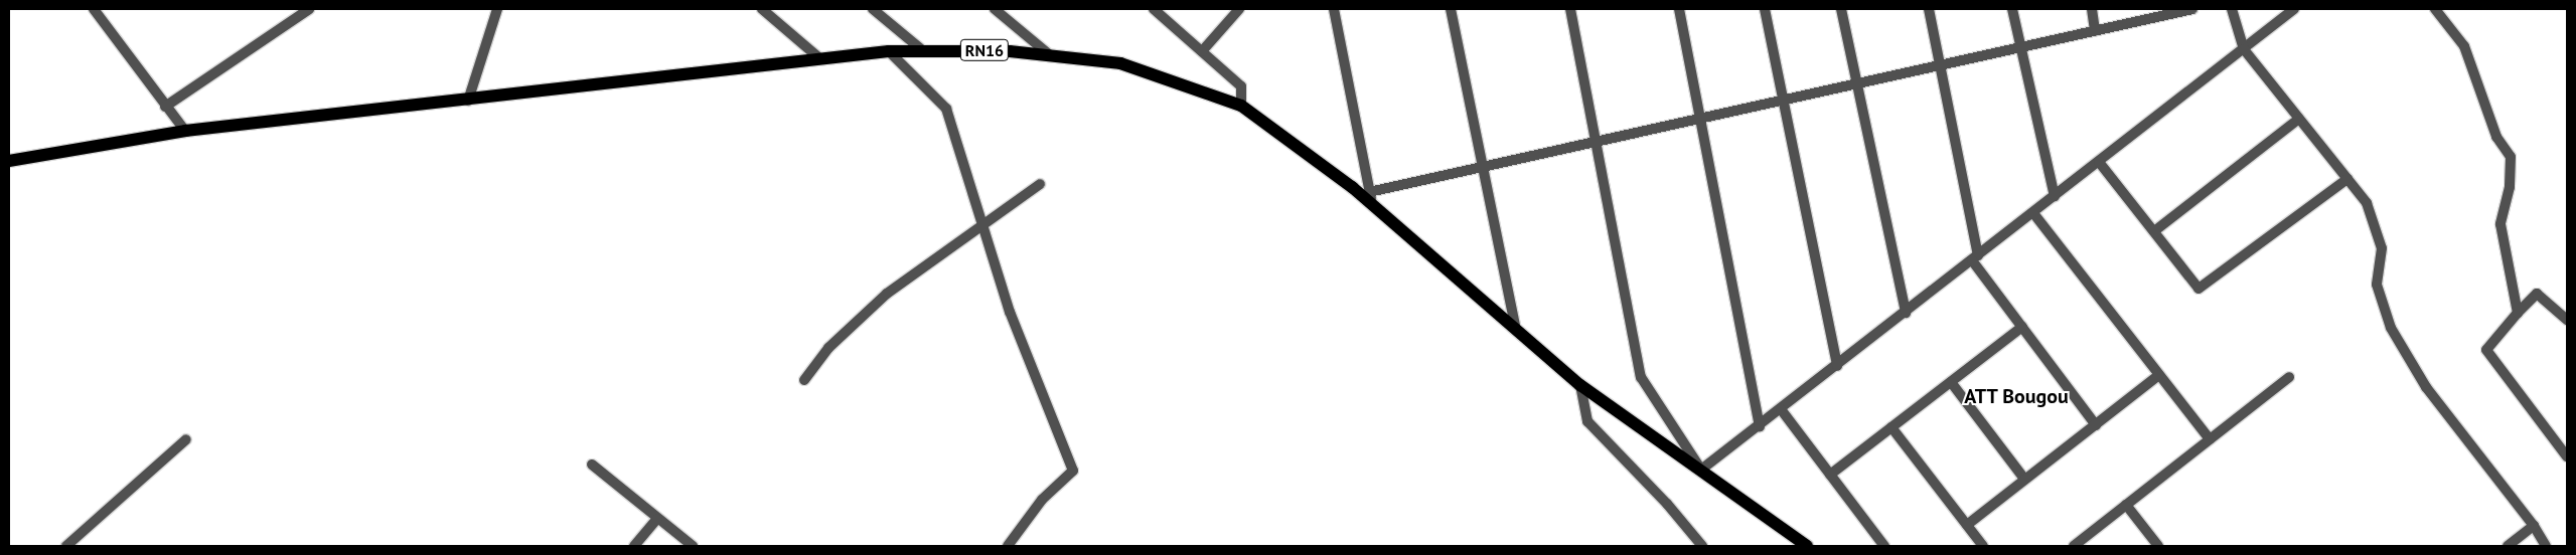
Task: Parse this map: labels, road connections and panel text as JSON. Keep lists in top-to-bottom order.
{
  "streets": {
    "main road": ["RN16"]
  },
  "districts": ["ATT Bougou"]
}
